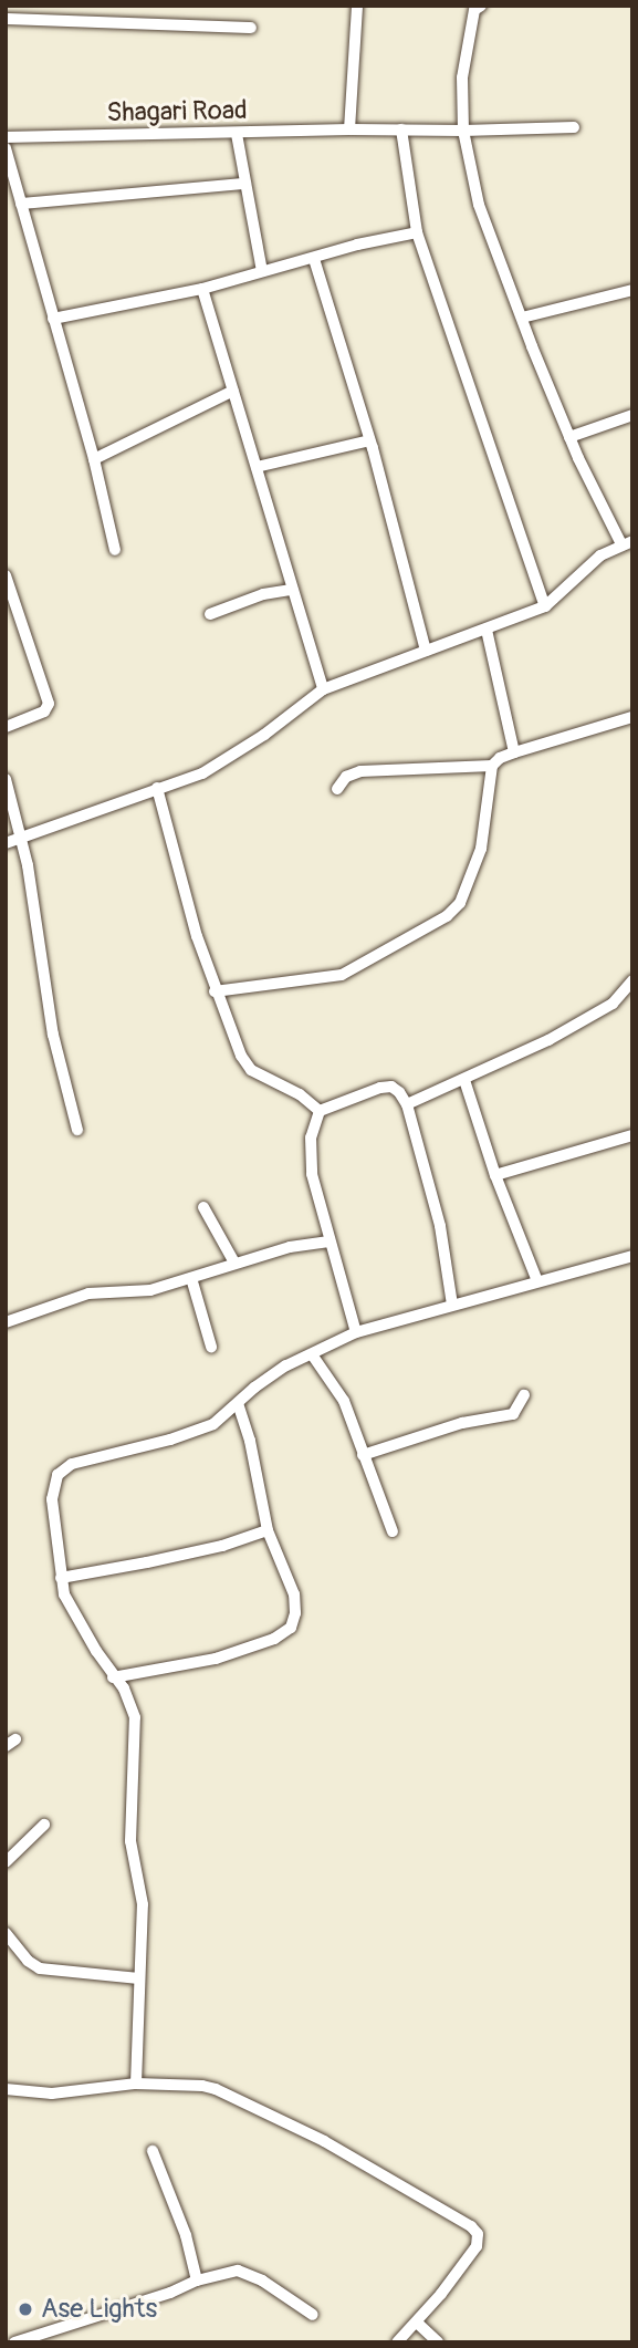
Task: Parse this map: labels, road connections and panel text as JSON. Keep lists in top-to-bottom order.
{
  "streets": {
    "street": ["Shagari Road"]
  },
  "places": ["Ase Lights"]
}
